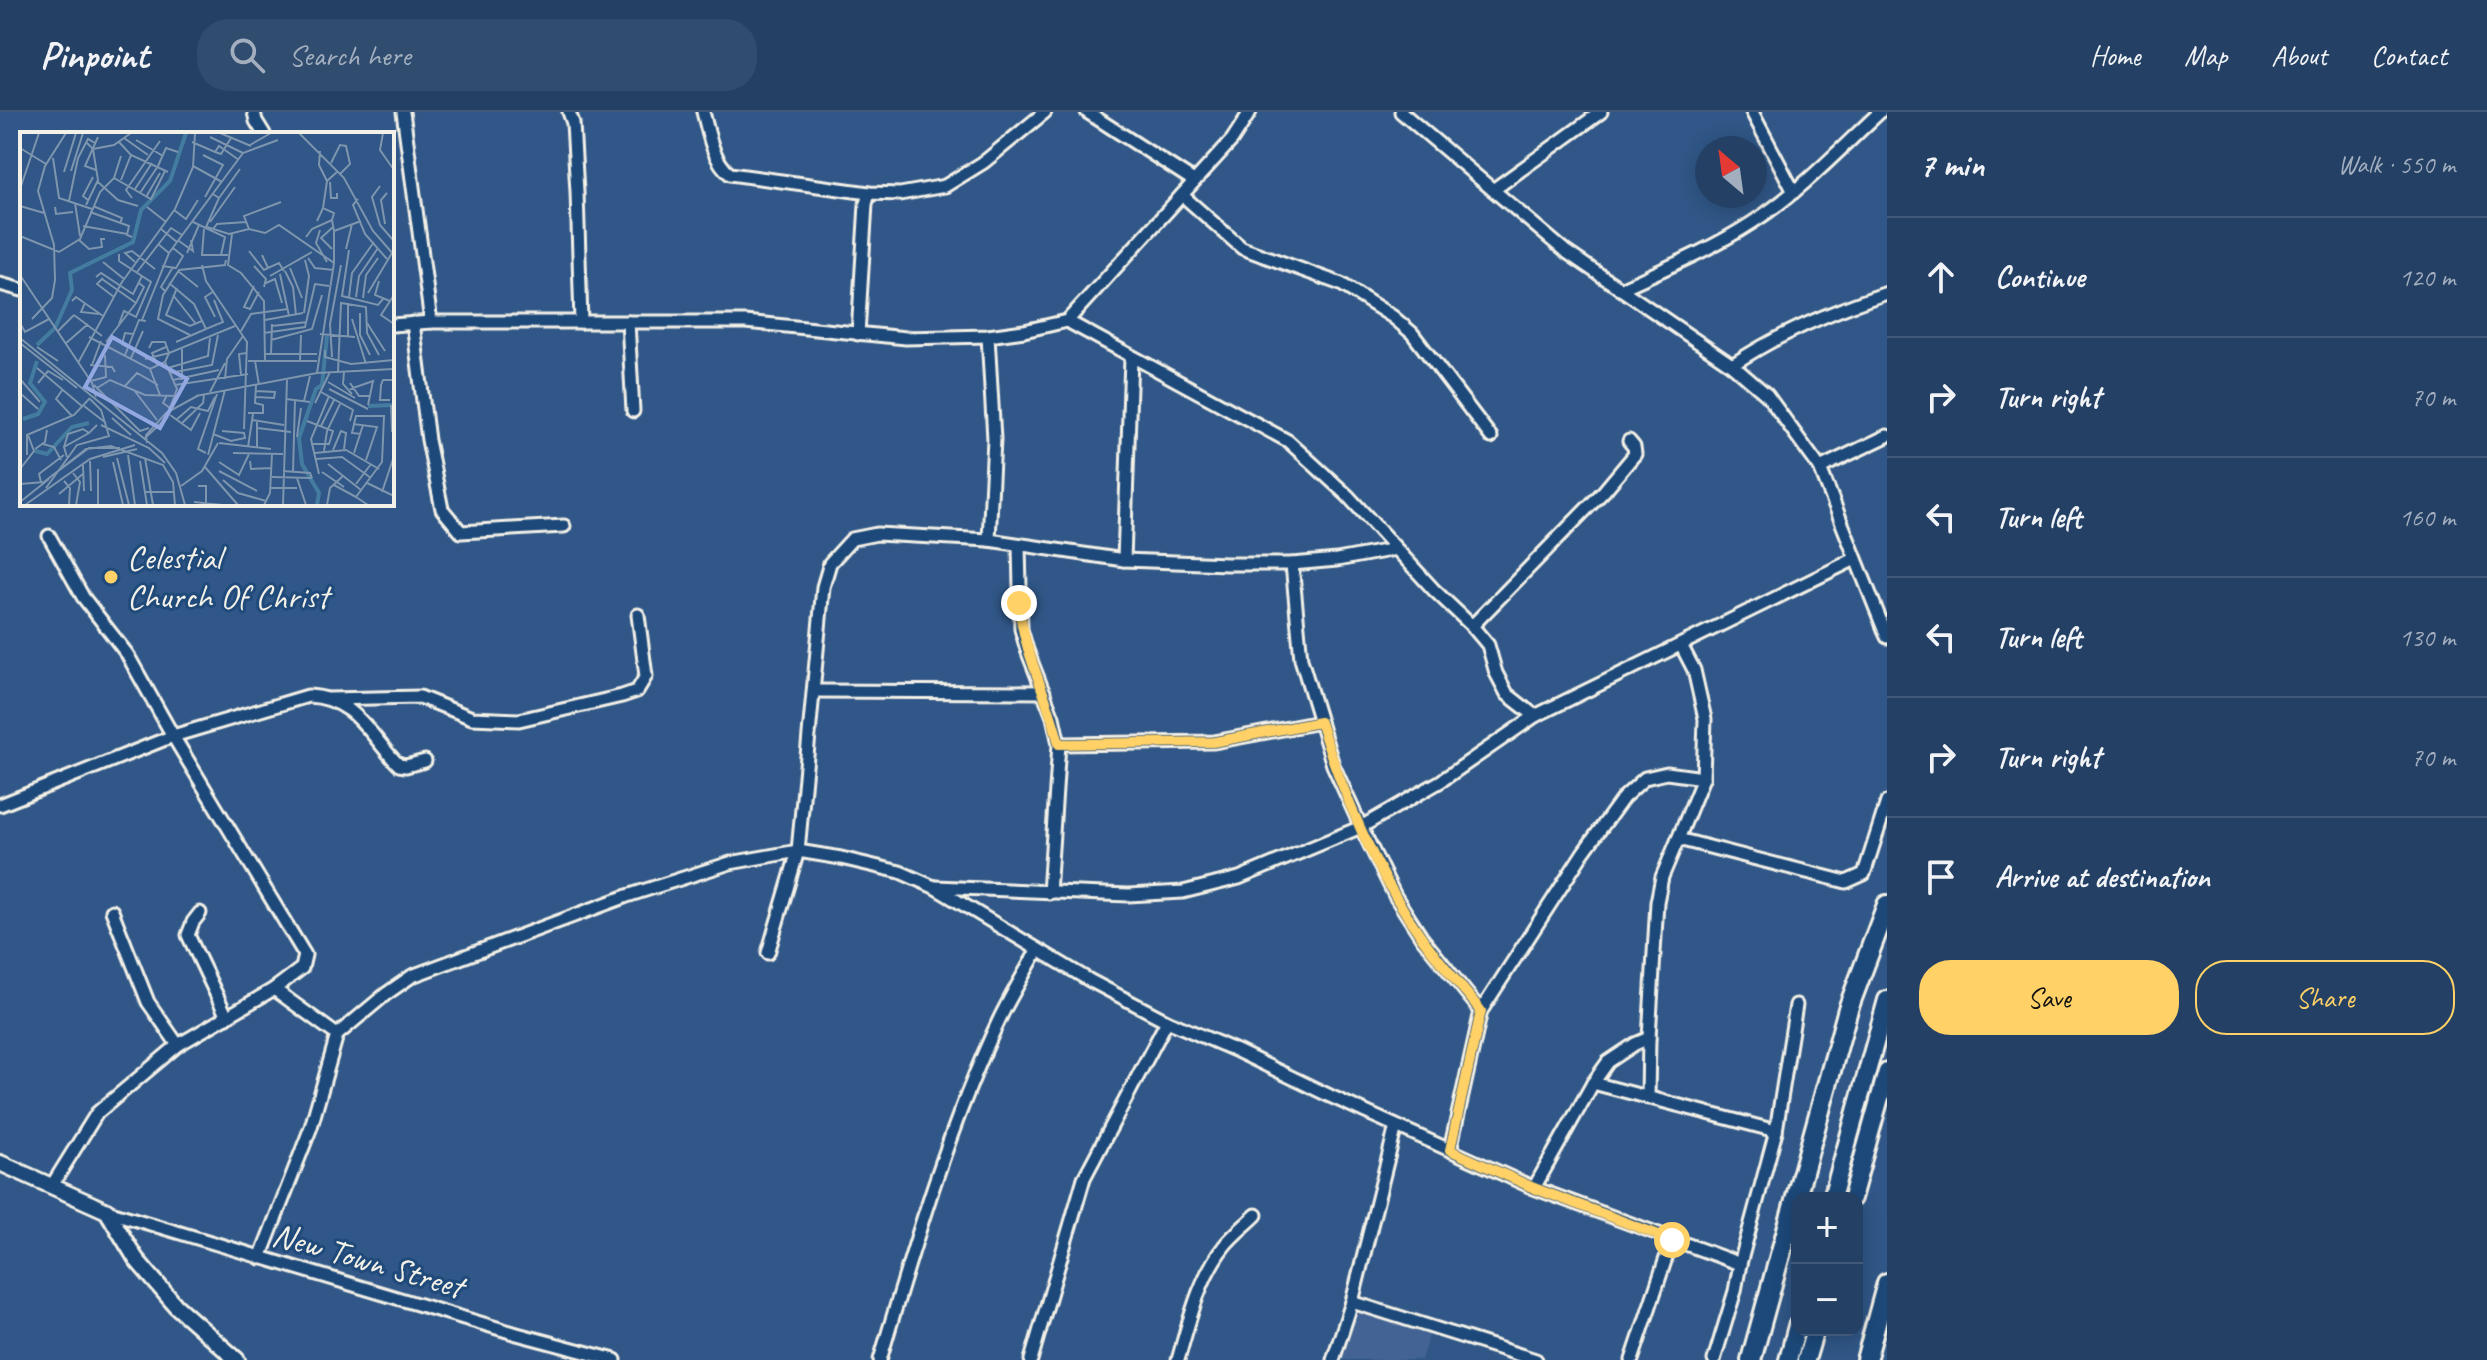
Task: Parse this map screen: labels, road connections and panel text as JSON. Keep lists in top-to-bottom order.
{
  "streets": {
    "street": ["New Town Street"]
  },
  "places": ["Celestial Church Of Christ"],
  "north": "top left",
  "page": {
    "header": "Pinpoint",
    "search": "Search here",
    "nav": [
      "Home",
      "Map",
      "About",
      "Contact"
    ],
    "heading": ["7 min", "Walk · 550 m"],
    "list": [
      ["Continue", "120 m"],
      ["Turn right", "70 m"],
      ["Turn left", "160 m"],
      ["Turn left", "130 m"],
      ["Turn right", "70 m"],
      "Arrive at destination"
    ],
    "buttons": ["Save", "Share"],
    "map_buttons": ["+", "−"]
  }
}
